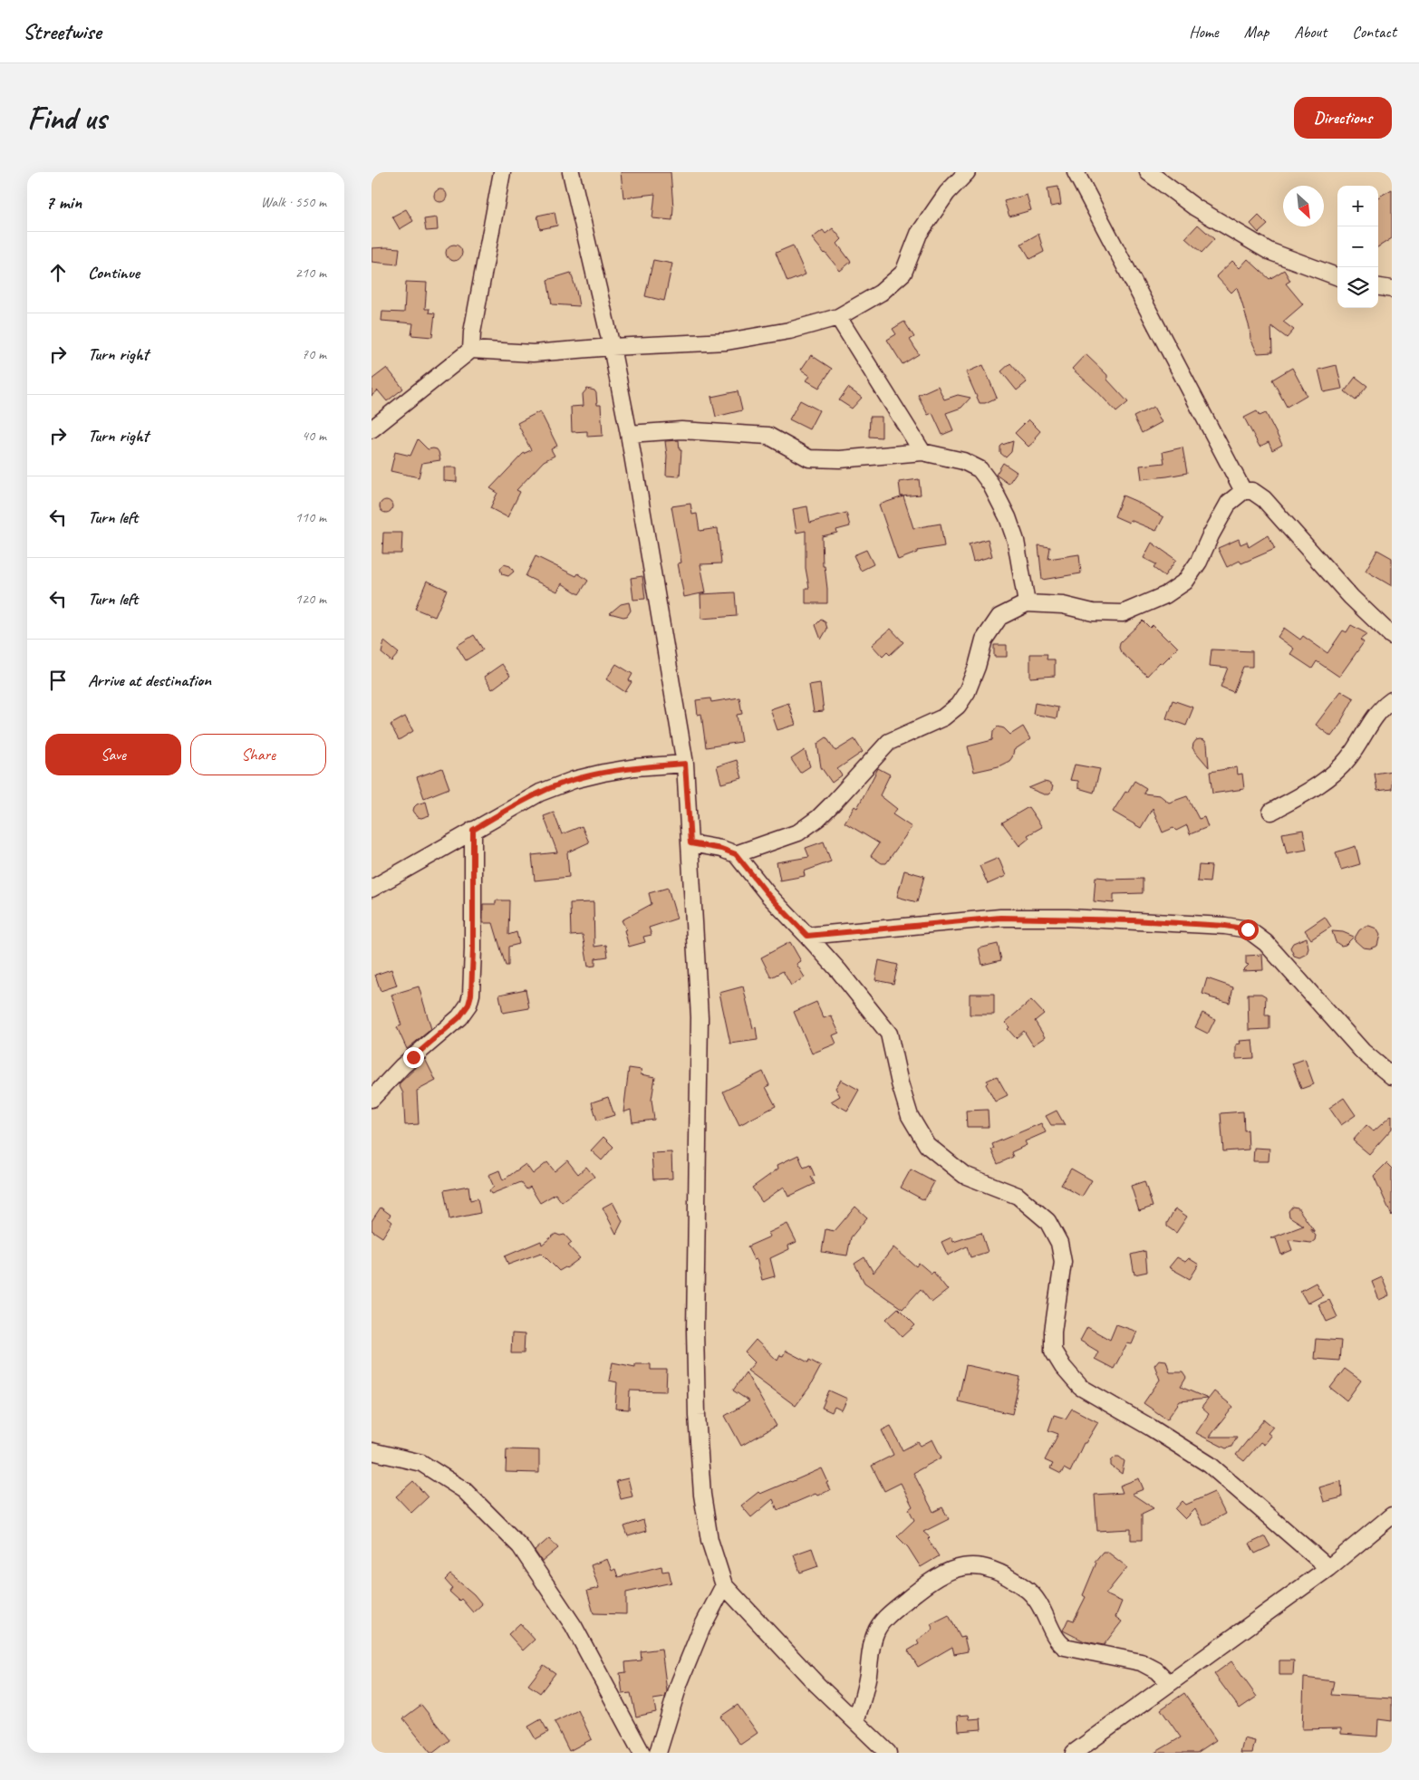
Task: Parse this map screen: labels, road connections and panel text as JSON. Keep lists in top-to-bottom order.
{
  "north": "bottom right",
  "page": {
    "header": "Streetwise",
    "nav": [
      "Home",
      "Map",
      "About",
      "Contact"
    ],
    "buttons": [
      "Directions",
      ["Save", "Share"]
    ],
    "title": "Find us",
    "heading": ["7 min", "Walk · 550 m"],
    "map_buttons": ["+", "−"],
    "list": [
      ["Continue", "210 m"],
      ["Turn right", "70 m"],
      ["Turn right", "40 m"],
      ["Turn left", "110 m"],
      ["Turn left", "120 m"],
      "Arrive at destination"
    ]
  }
}
